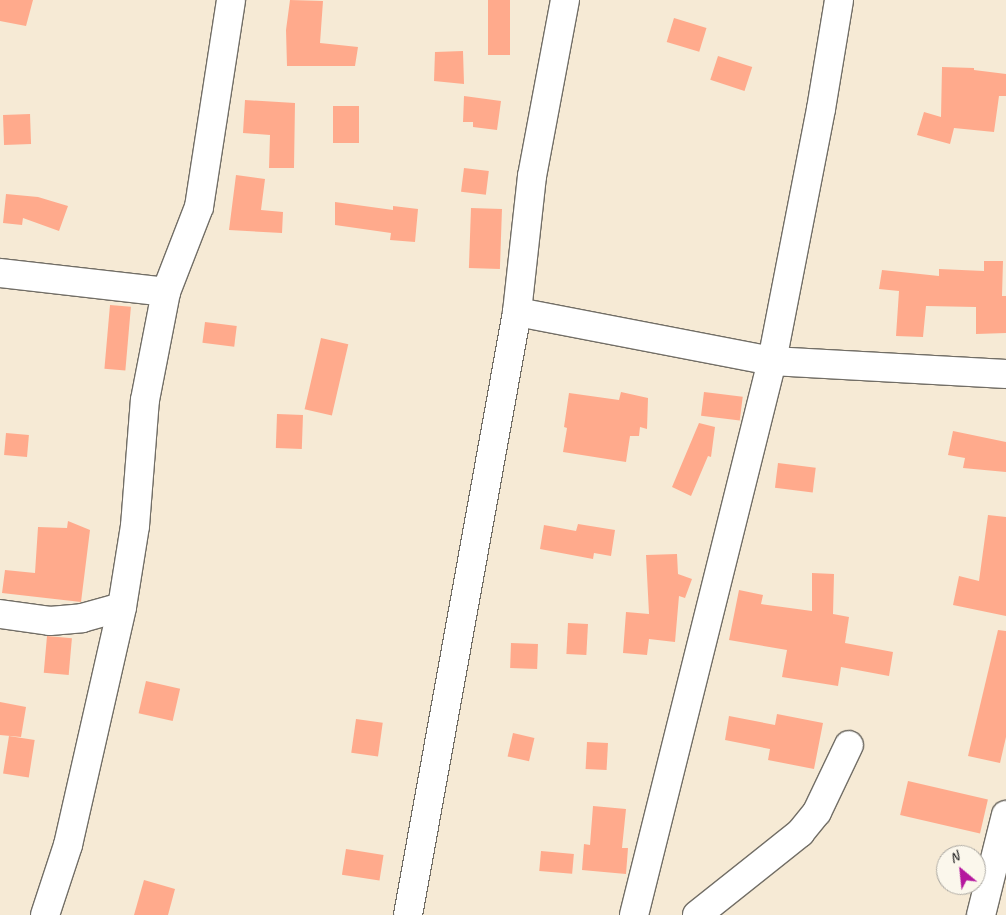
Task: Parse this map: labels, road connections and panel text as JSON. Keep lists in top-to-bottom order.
{
  "north": "top left"
}
